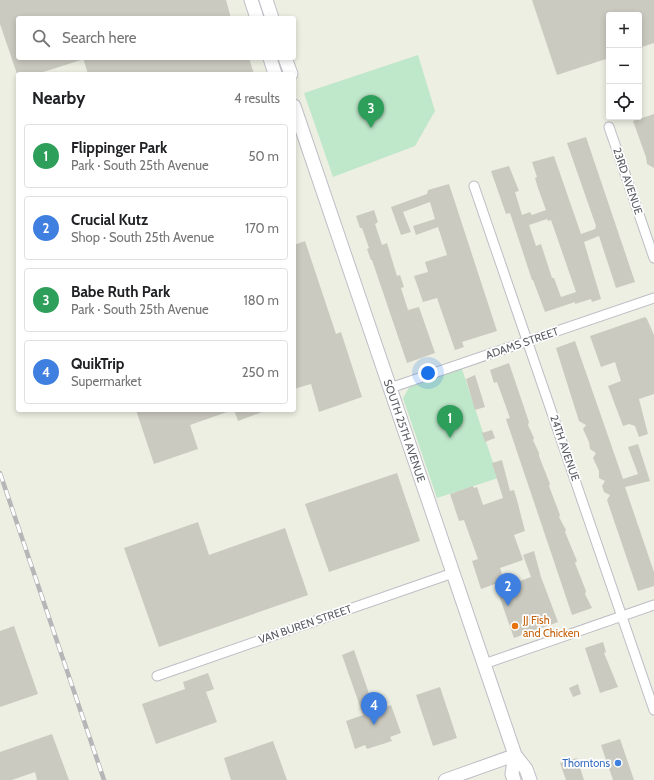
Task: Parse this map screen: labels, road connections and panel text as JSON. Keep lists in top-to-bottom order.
{
  "streets": {
    "main road": ["SOUTH 25TH AVENUE"],
    "street": [
      "23RD AVENUE",
      "ADAMS STREET",
      "24TH AVENUE",
      "VAN BUREN STREET"
    ]
  },
  "crossings": [
    ["ADAMS STREET", "SOUTH 25TH AVENUE"],
    ["ADAMS STREET", "24TH AVENUE"],
    ["SOUTH 25TH AVENUE", "VAN BUREN STREET"]
  ],
  "places": ["JJ Fish and Chicken", "Thorntons"],
  "page": {
    "map_buttons": ["+", "−"],
    "search": "Search here",
    "heading": ["Nearby", "4 results"],
    "pins": [
      "3",
      "1",
      "2",
      "4"
    ],
    "list": [
      {
        "mark": "1",
        "name": "Flippinger Park",
        "note": "Park · South 25th Avenue",
        "value": "50 m"
      },
      {
        "mark": "2",
        "name": "Crucial Kutz",
        "note": "Shop · South 25th Avenue",
        "value": "170 m"
      },
      {
        "mark": "3",
        "name": "Babe Ruth Park",
        "note": "Park · South 25th Avenue",
        "value": "180 m"
      },
      {
        "mark": "4",
        "name": "QuikTrip",
        "note": "Supermarket",
        "value": "250 m"
      }
    ]
  }
}
